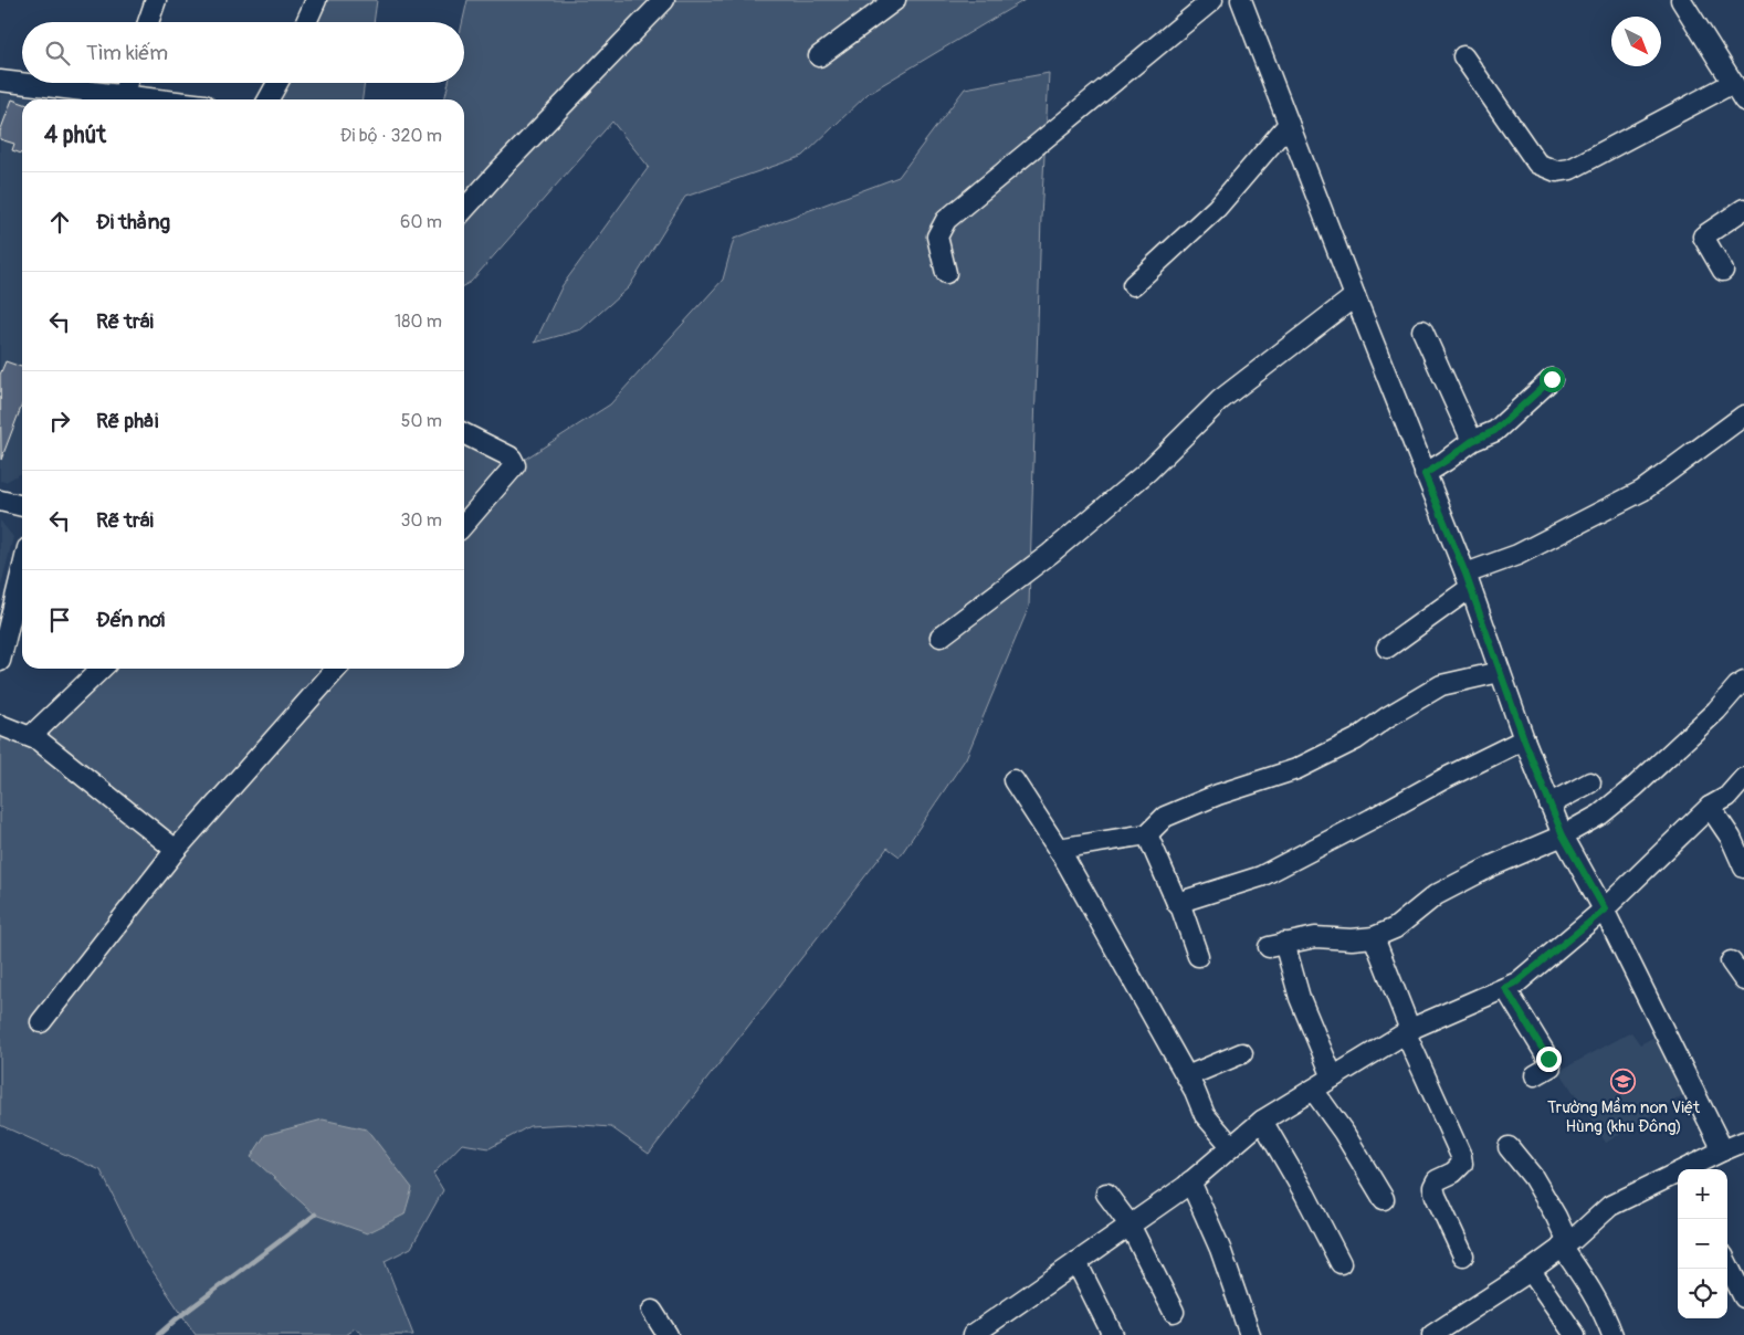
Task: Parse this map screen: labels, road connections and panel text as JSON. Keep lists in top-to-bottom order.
{
  "places": {
    "school or university": ["Trường Mầm non Việt Hùng (khu Đông)"]
  },
  "north": "bottom right",
  "page": {
    "search": "Tìm kiếm",
    "heading": ["4 phút", "Đi bộ · 320 m"],
    "list": [
      ["Đi thẳng", "60 m"],
      ["Rẽ trái", "180 m"],
      ["Rẽ phải", "50 m"],
      ["Rẽ trái", "30 m"],
      "Đến nơi"
    ],
    "map_buttons": ["+", "−"]
  }
}
